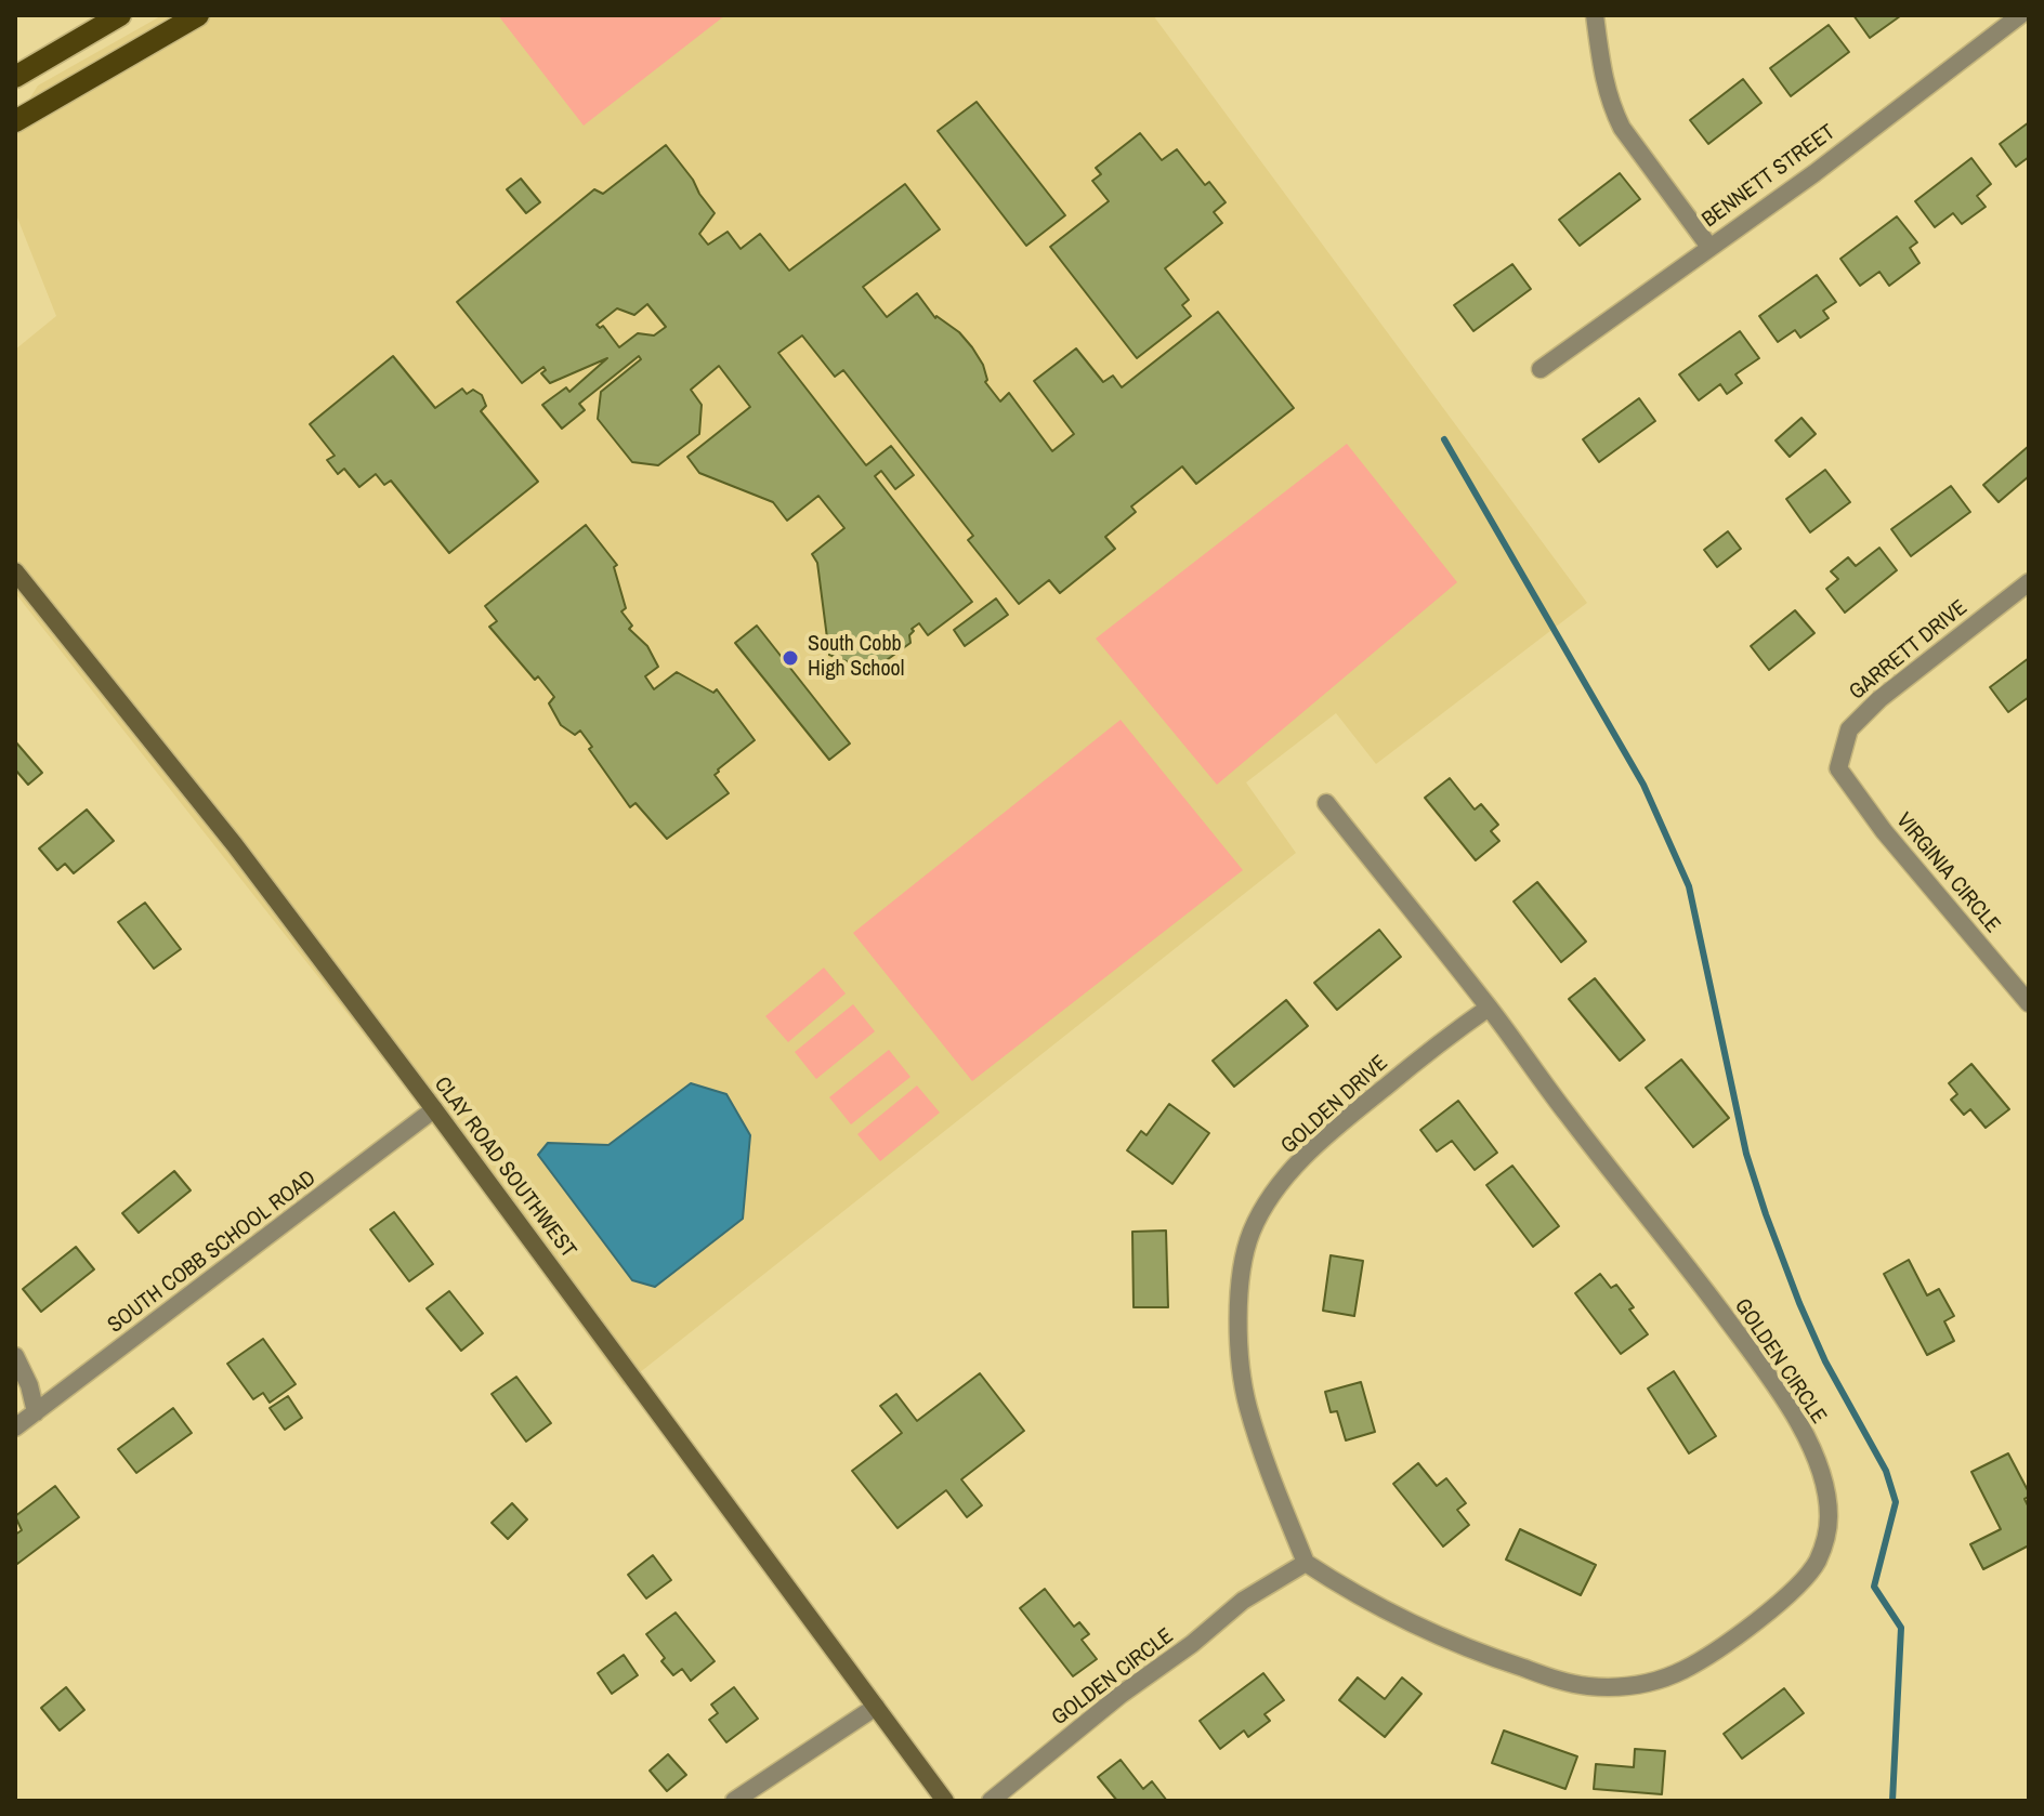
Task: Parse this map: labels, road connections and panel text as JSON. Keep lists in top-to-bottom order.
{
  "streets": {
    "street": [
      "BENNETT STREET",
      "GARRETT DRIVE",
      "VIRGINIA CIRCLE",
      "GOLDEN DRIVE",
      "CLAY ROAD SOUTHWEST",
      "SOUTH COBB SCHOOL ROAD",
      "GOLDEN CIRCLE"
    ]
  },
  "crossings": [
    ["GARRETT DRIVE", "VIRGINIA CIRCLE"],
    ["GOLDEN DRIVE", "GOLDEN CIRCLE"],
    ["CLAY ROAD SOUTHWEST", "SOUTH COBB SCHOOL ROAD"]
  ],
  "places": ["South Cobb High School"]
}
